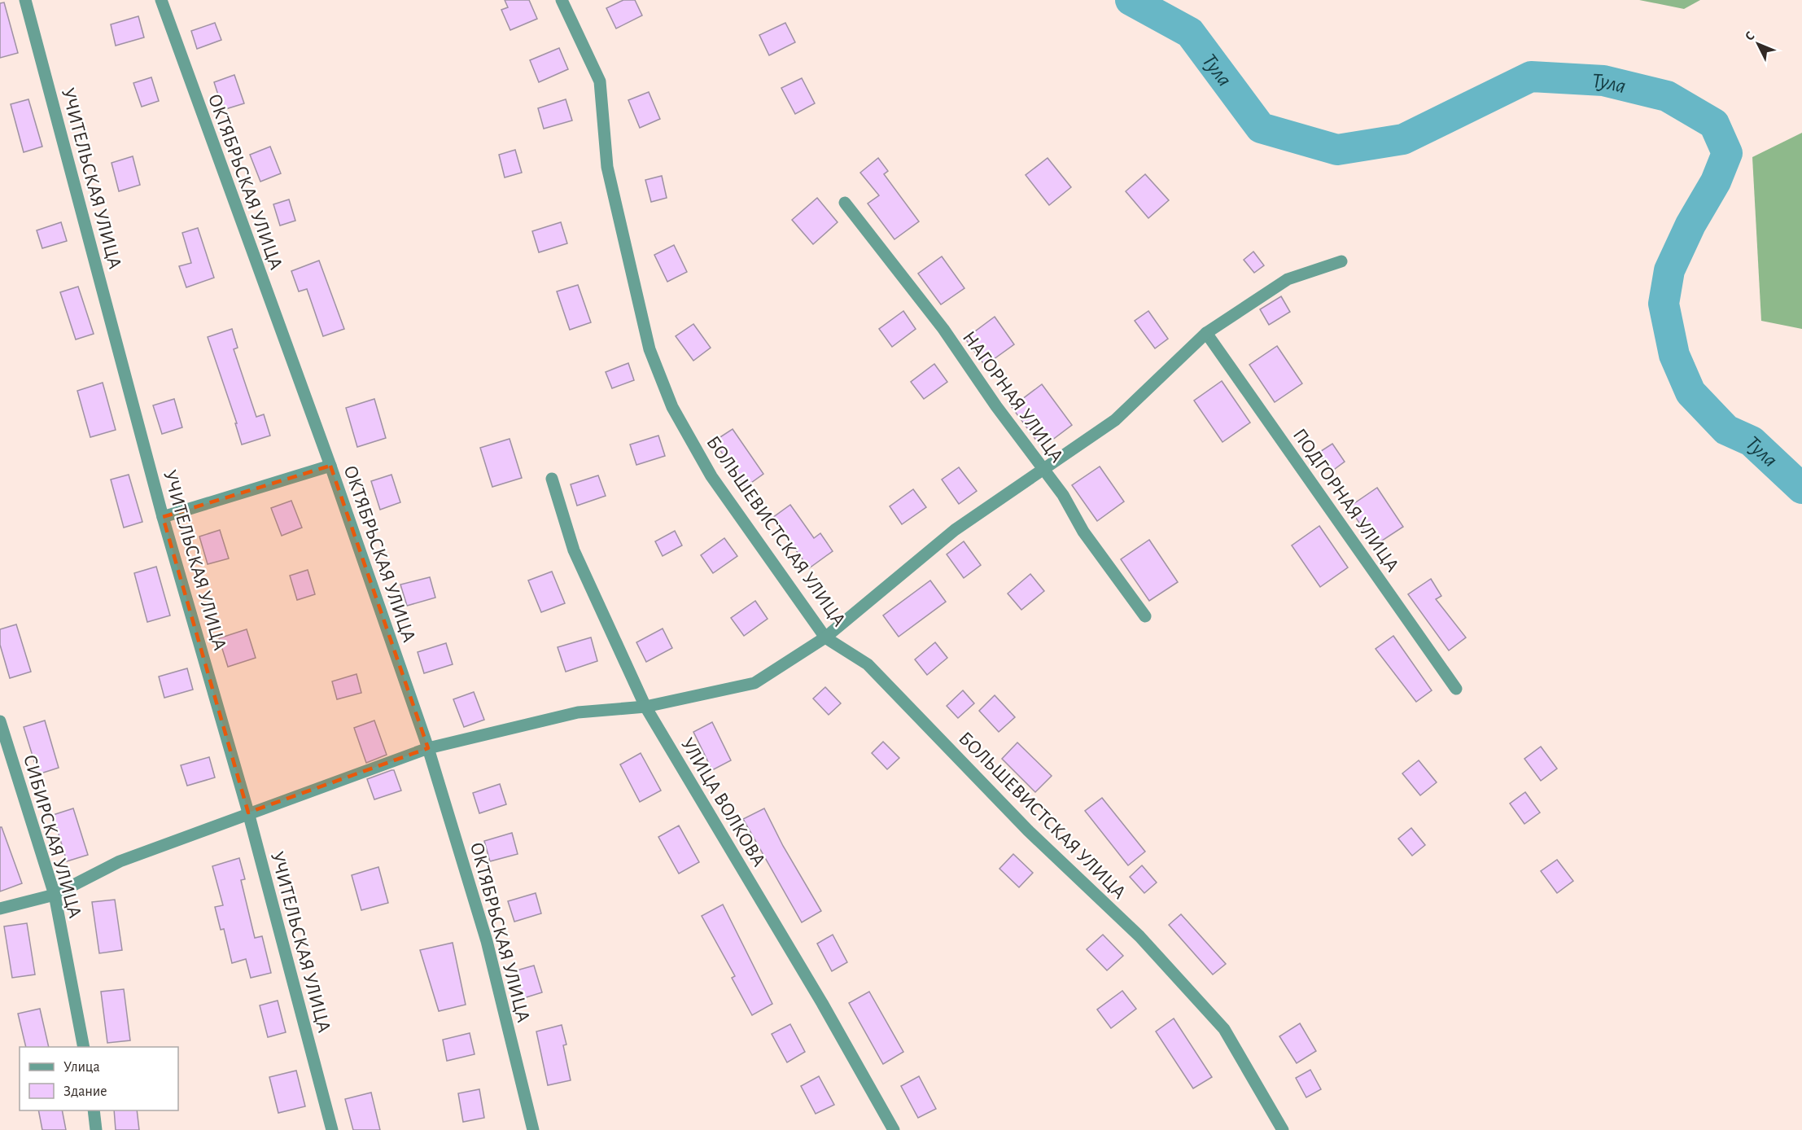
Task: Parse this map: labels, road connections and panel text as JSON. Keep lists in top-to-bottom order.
{
  "streets": {
    "street": [
      "УЧИТЕЛЬСКАЯ УЛИЦА",
      "ОКТЯБРЬСКАЯ УЛИЦА",
      "НАГОРНАЯ УЛИЦА",
      "ПОДГОРНАЯ УЛИЦА",
      "БОЛЬШЕВИСТСКАЯ УЛИЦА",
      "УЛИЦА ВОЛКОВА",
      "СИБИРСКАЯ УЛИЦА"
    ]
  },
  "water": ["Тула"],
  "legend": ["Улица", "Здание"],
  "north": "top left"
}
